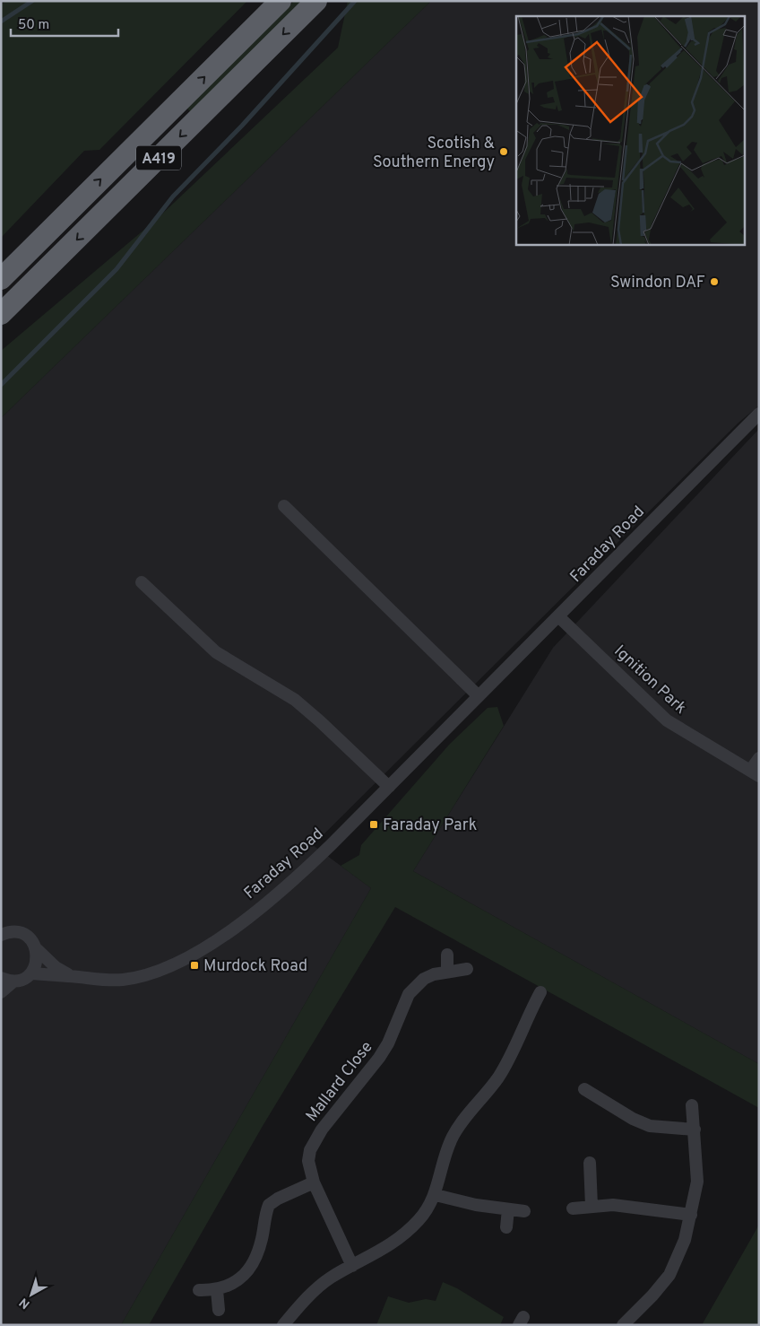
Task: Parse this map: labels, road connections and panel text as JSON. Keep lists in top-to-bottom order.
{
  "streets": {
    "highway": ["A419"],
    "street": ["Faraday Road", "Ignition Park", "Mallard Close"]
  },
  "crossings": [
    ["Faraday Road", "Ignition Park"]
  ],
  "places": {
    "other": ["Scotish & Southern Energy", "Swindon DAF"],
    "transit": ["Faraday Park", "Murdock Road"]
  },
  "scale_bar": "50 m",
  "north": "bottom left"
}
